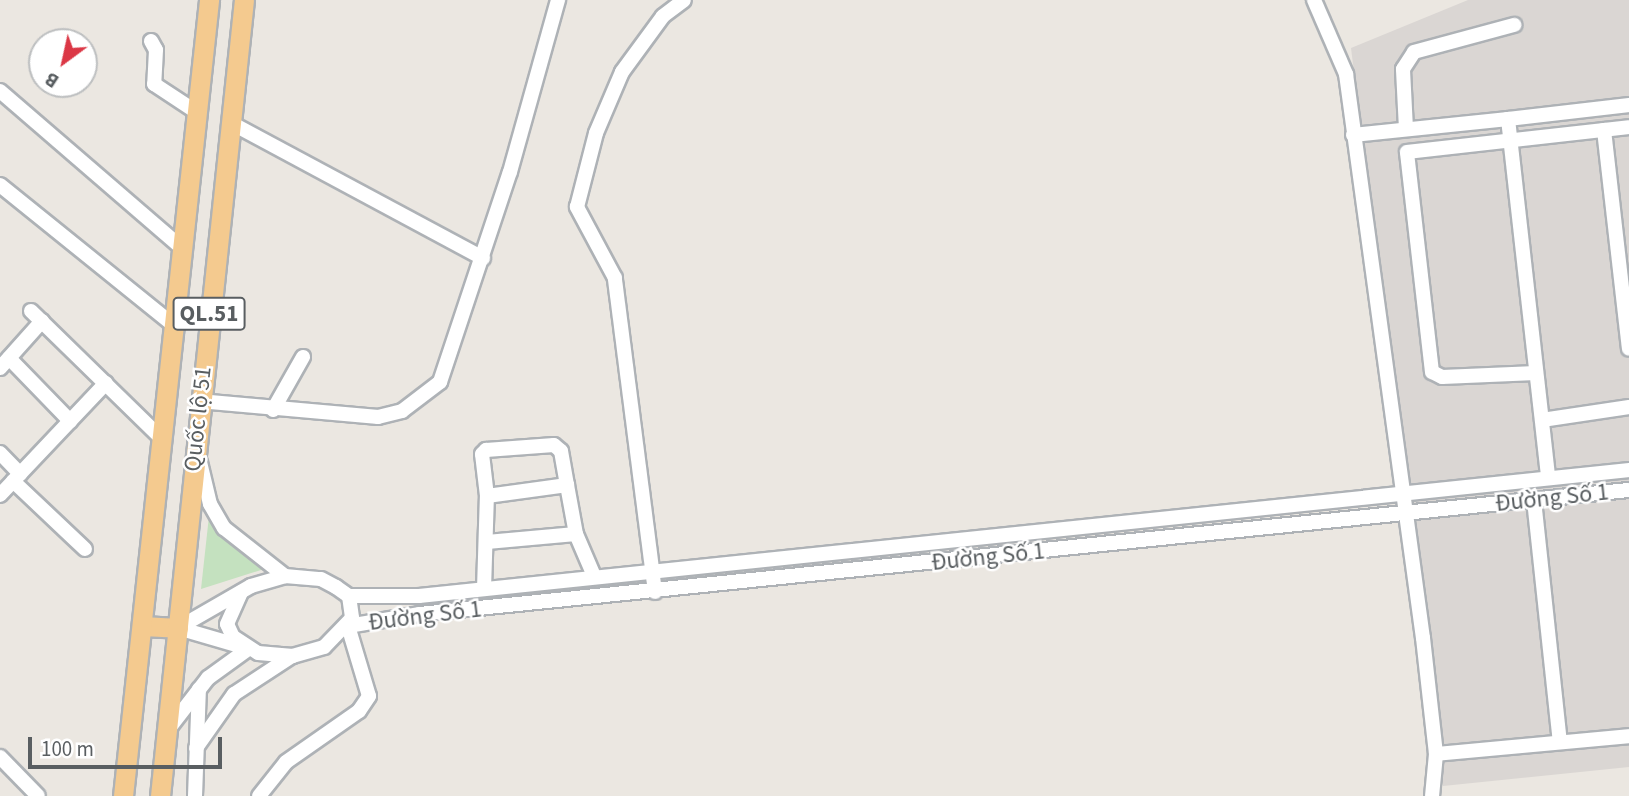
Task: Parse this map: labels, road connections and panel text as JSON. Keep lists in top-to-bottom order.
{
  "streets": {
    "highway": ["QL.51", "Quốc lộ 51"],
    "street": ["Đường Số 1"]
  },
  "scale_bar": "100 m",
  "north": "bottom left"
}
